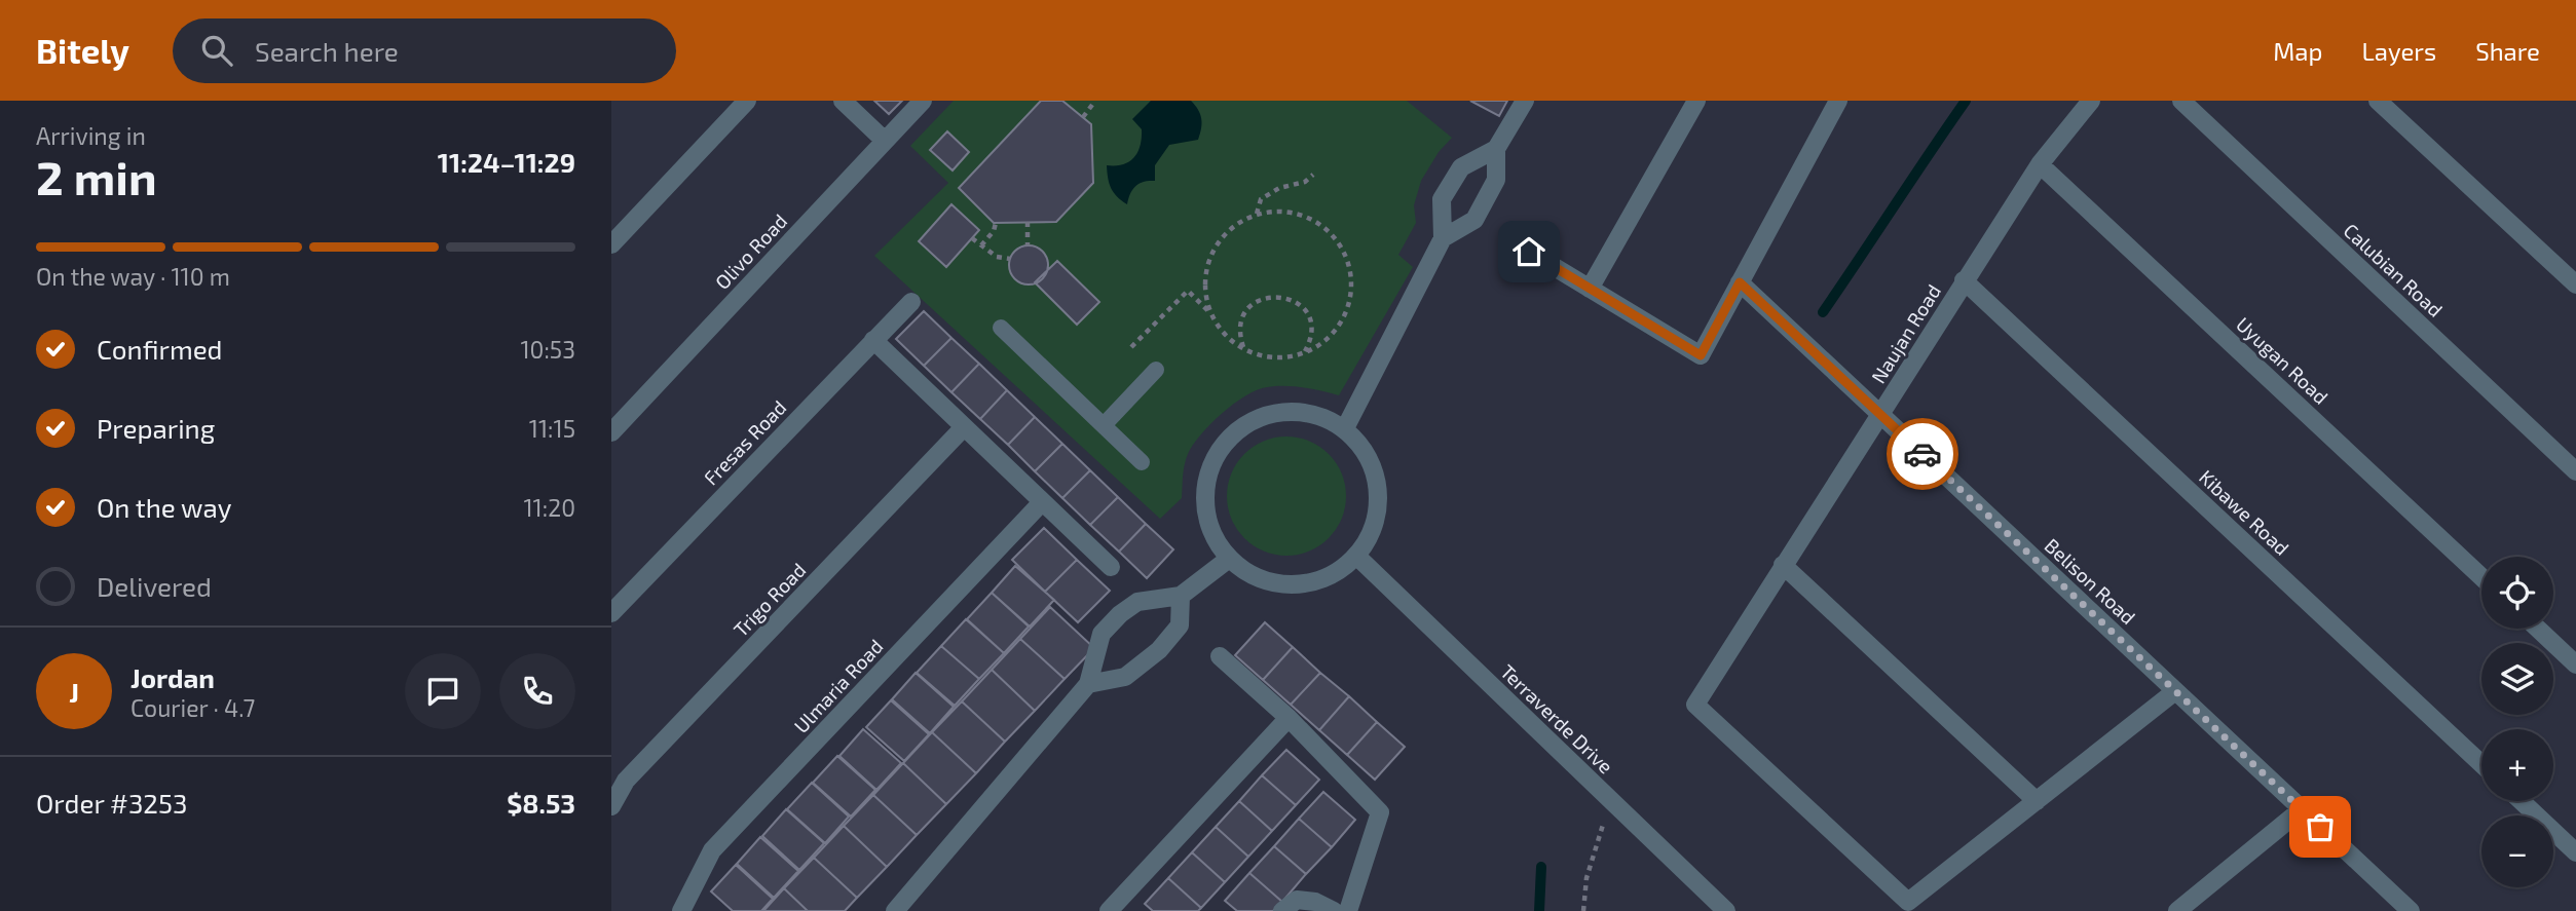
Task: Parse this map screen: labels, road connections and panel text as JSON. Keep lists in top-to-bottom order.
{
  "streets": {
    "street": [
      "Olivo Road",
      "Calubian Road",
      "Naujan Road",
      "Uyugan Road",
      "Fresas Road",
      "Kibawe Road",
      "Belison Road",
      "Trigo Road",
      "Ulmaria Road",
      "Terraverde Drive"
    ]
  },
  "crossings": [
    ["Naujan Road", "Uyugan Road"],
    ["Naujan Road", "Kibawe Road"],
    ["Naujan Road", "Belison Road"]
  ],
  "page": {
    "header": "Bitely",
    "search": "Search here",
    "nav": ["Map", "Layers", "Share"],
    "heading": ["2 min", "Arriving in", "11:24–11:29"],
    "panel": [
      "Jordan",
      "Courier · 4.7",
      "Order #3253",
      "$8.53"
    ],
    "bar": "On the way · 110 m",
    "list": [
      ["Confirmed", "10:53"],
      ["Preparing", "11:15"],
      ["On the way", "11:20"],
      "Delivered"
    ],
    "map_buttons": ["+", "−"],
    "round": "J"
  }
}
